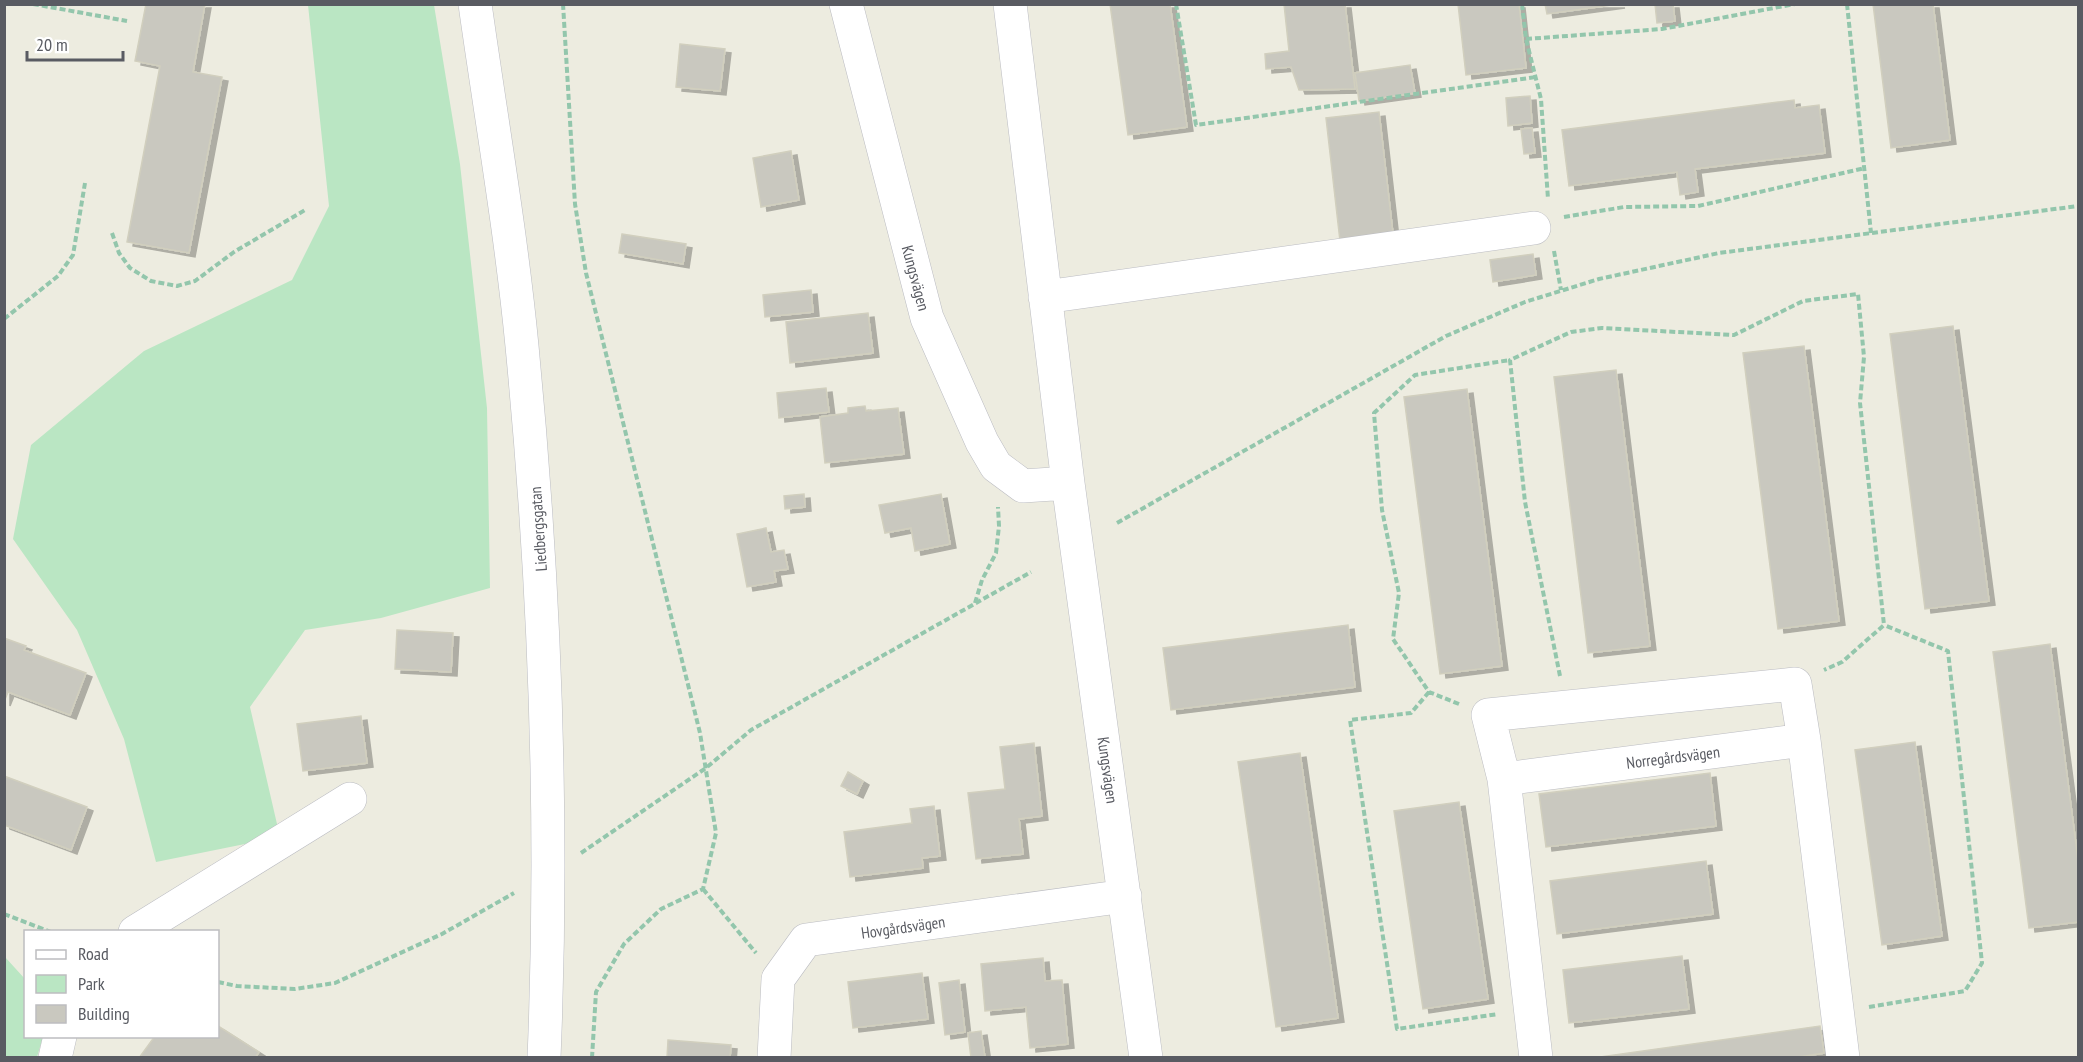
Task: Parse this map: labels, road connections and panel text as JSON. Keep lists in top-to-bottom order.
{
  "streets": {
    "street": [
      "Kungsvägen",
      "Liedbergsgatan",
      "Norregårdsvägen",
      "Hovgårdsvägen"
    ]
  },
  "crossings": [
    ["Kungsvägen", "Hovgårdsvägen"]
  ],
  "legend": ["Road", "Park", "Building"],
  "scale_bar": "20 m"
}
